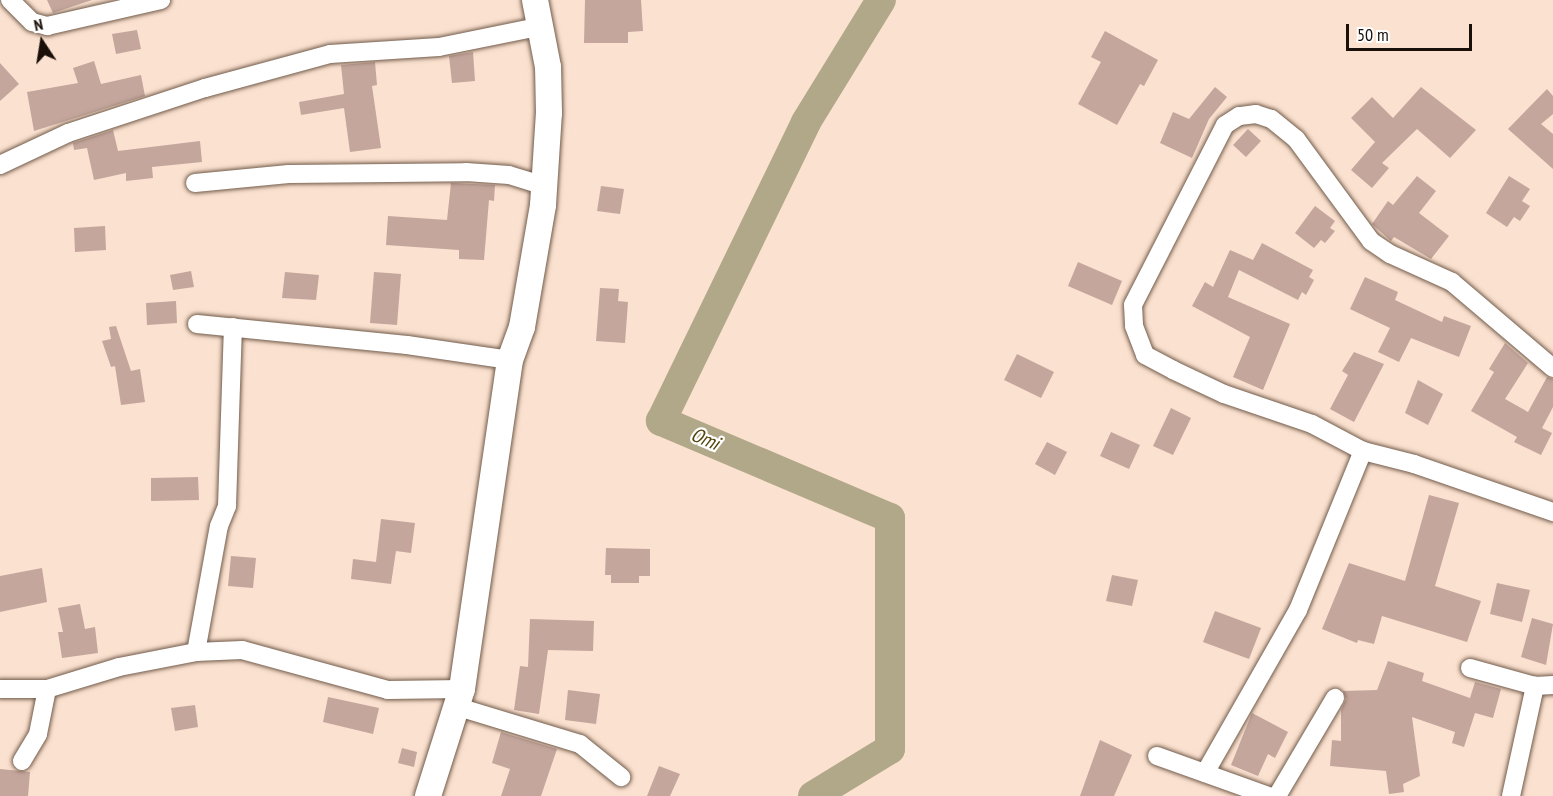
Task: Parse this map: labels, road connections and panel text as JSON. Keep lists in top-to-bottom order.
{
  "water": ["Omi"],
  "scale_bar": "50 m",
  "north": "top"
}
